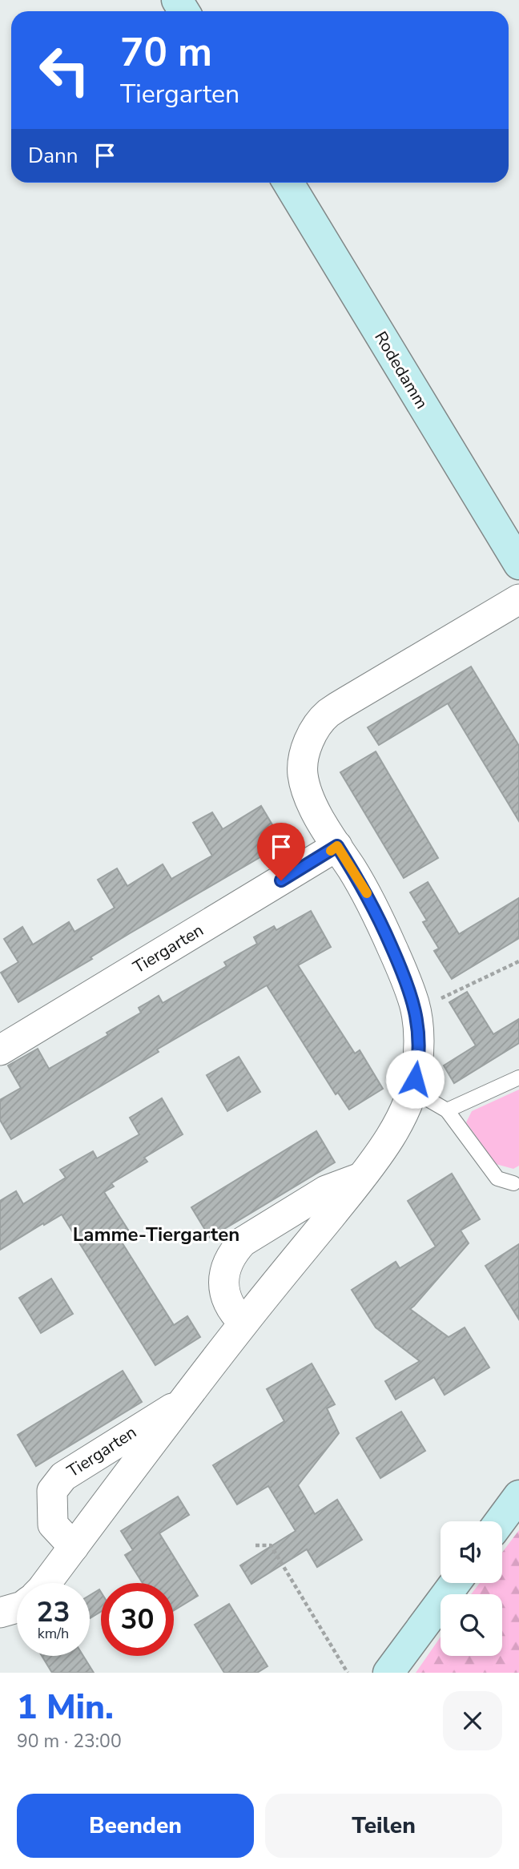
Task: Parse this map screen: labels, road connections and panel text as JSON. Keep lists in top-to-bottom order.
{
  "streets": {
    "main road": ["Rodedamm"],
    "street": ["Tiergarten"]
  },
  "districts": ["Lamme-Tiergarten"],
  "page": {
    "turn": ["70 m", "Tiergarten"],
    "then": "Dann",
    "speed": "23 km/h",
    "limit": "30",
    "heading": ["1 Min.", "90 m · 23:00"],
    "buttons": ["Beenden", "Teilen"]
  }
}
